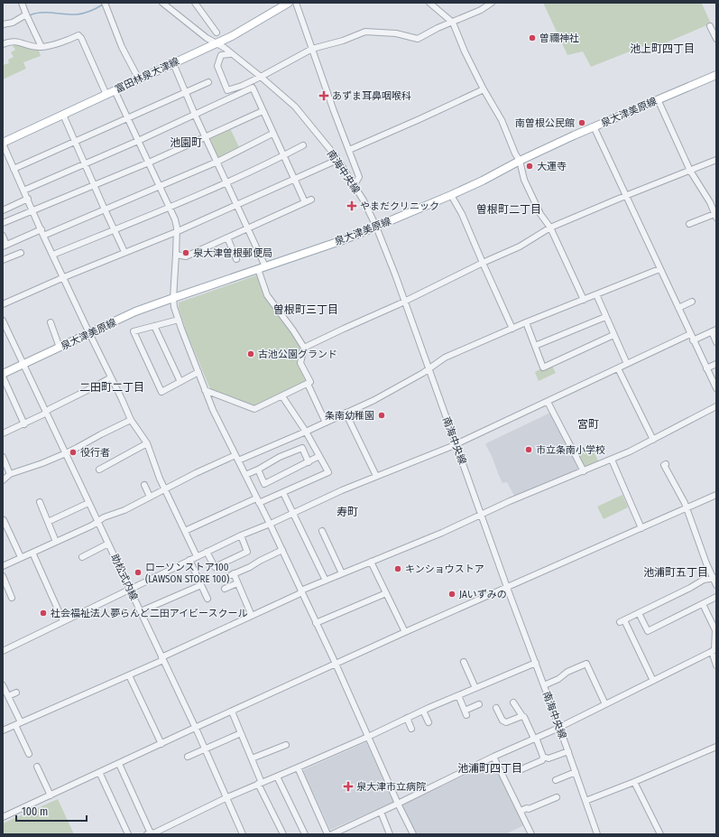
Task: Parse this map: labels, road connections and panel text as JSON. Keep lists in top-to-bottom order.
{
  "streets": {
    "main road": ["富田林泉大津線", "泉大津美原線"],
    "street": ["南海中央線", "助松式内線"]
  },
  "crossings": [
    ["富田林泉大津線", "南海中央線"],
    ["泉大津美原線", "南海中央線"],
    ["泉大津美原線", "助松式内線"]
  ],
  "districts": [
    "池上町四丁目",
    "池園町",
    "曽根町二丁目",
    "曽根町三丁目",
    "二田町二丁目",
    "宮町",
    "寿町",
    "池浦町五丁目",
    "池浦町四丁目"
  ],
  "places": {
    "other": [
      "曽禰神社",
      "南曽根公民館",
      "大運寺",
      "泉大津曽根郵便局",
      "古池公園グランド",
      "条南幼稚園",
      "市立条南小学校",
      "役行者",
      "キンショウストア",
      "ローソンストア100 (LAWSON STORE 100)",
      "JAいずみの",
      "社会福祉法人夢らんど二田アイビースクール"
    ],
    "health": ["あずま耳鼻咽喉科", "やまだクリニック", "泉大津市立病院"]
  },
  "scale_bar": "100 m"
}
